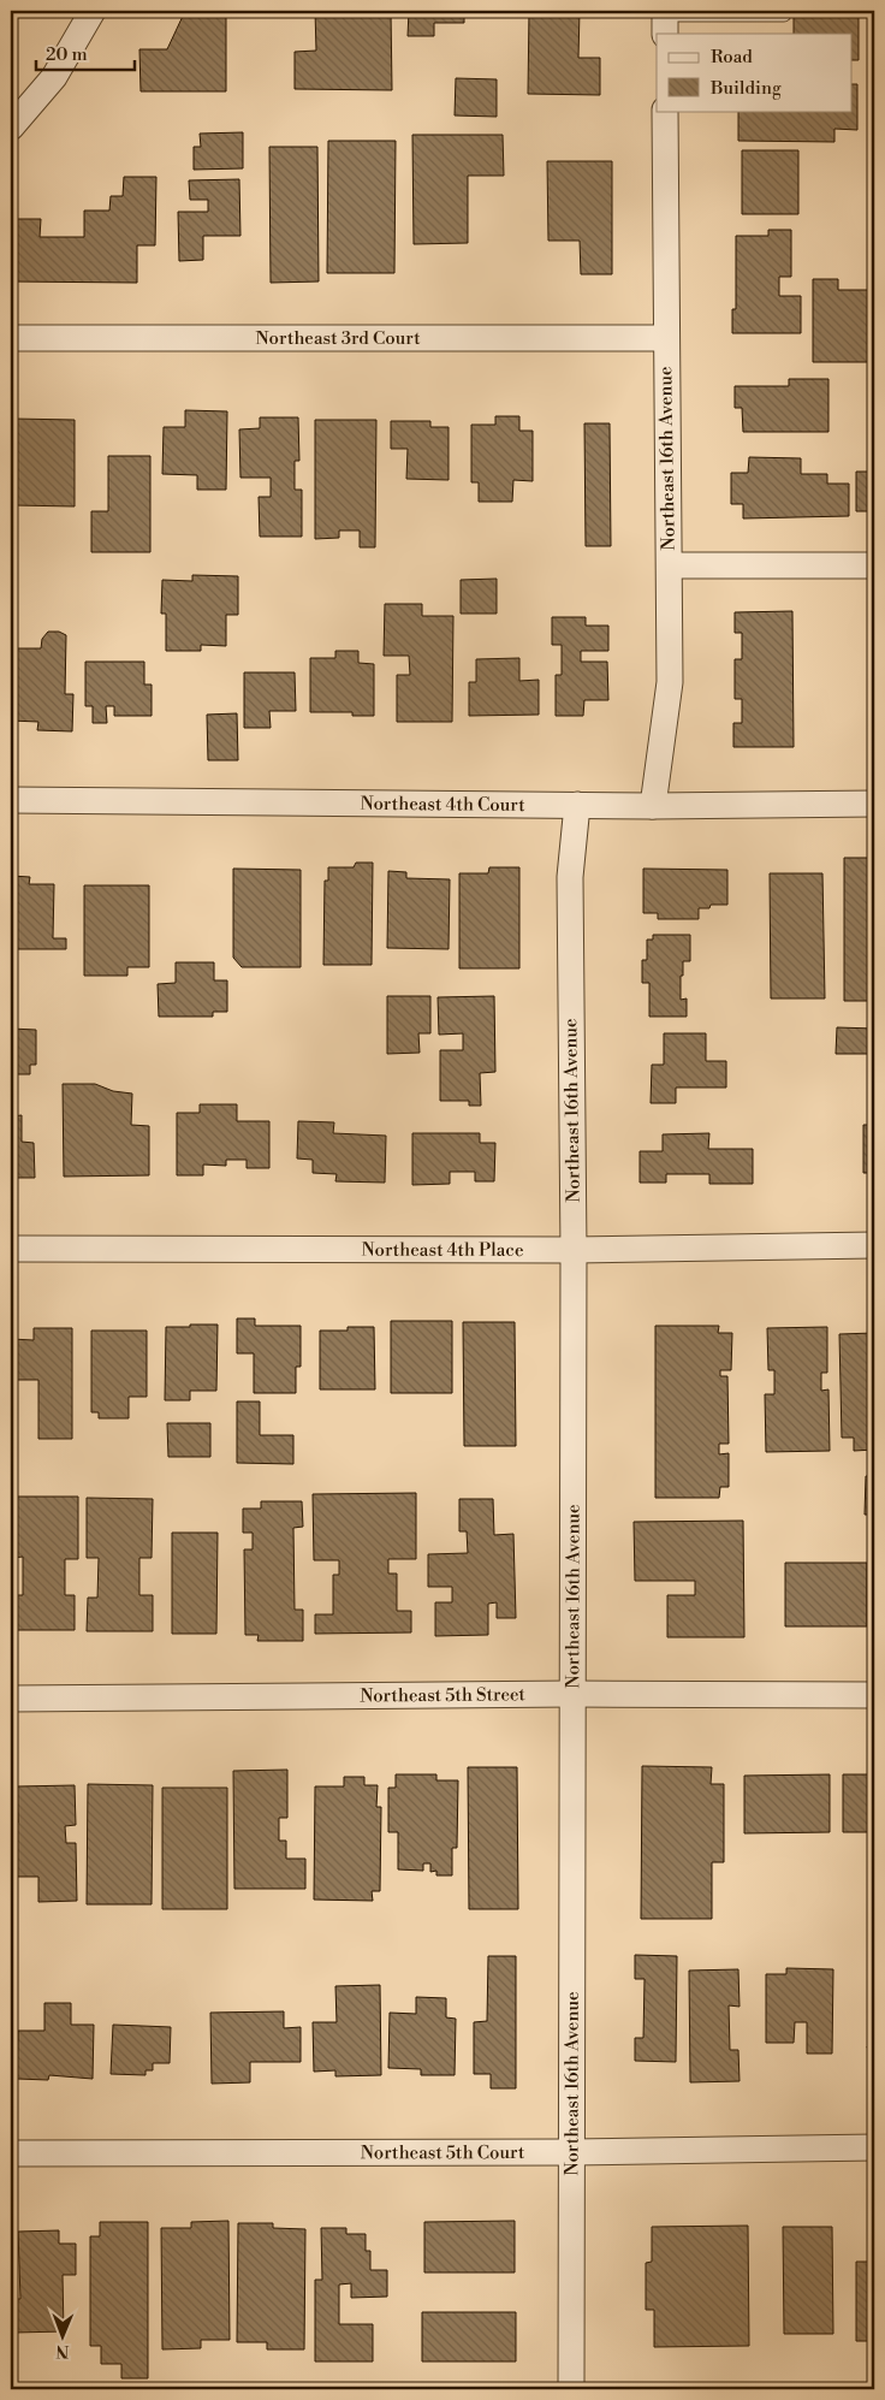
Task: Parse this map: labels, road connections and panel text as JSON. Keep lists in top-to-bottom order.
{
  "streets": {
    "street": [
      "Northeast 3rd Court",
      "Northeast 16th Avenue",
      "Northeast 4th Court",
      "Northeast 4th Place",
      "Northeast 5th Street",
      "Northeast 5th Court"
    ]
  },
  "crossings": [
    ["Northeast 3rd Court", "Northeast 16th Avenue"],
    ["Northeast 16th Avenue", "Northeast 4th Court"],
    ["Northeast 16th Avenue", "Northeast 4th Place"],
    ["Northeast 16th Avenue", "Northeast 5th Street"],
    ["Northeast 16th Avenue", "Northeast 5th Court"]
  ],
  "legend": ["Road", "Building"],
  "scale_bar": "20 m",
  "north": "bottom"
}
